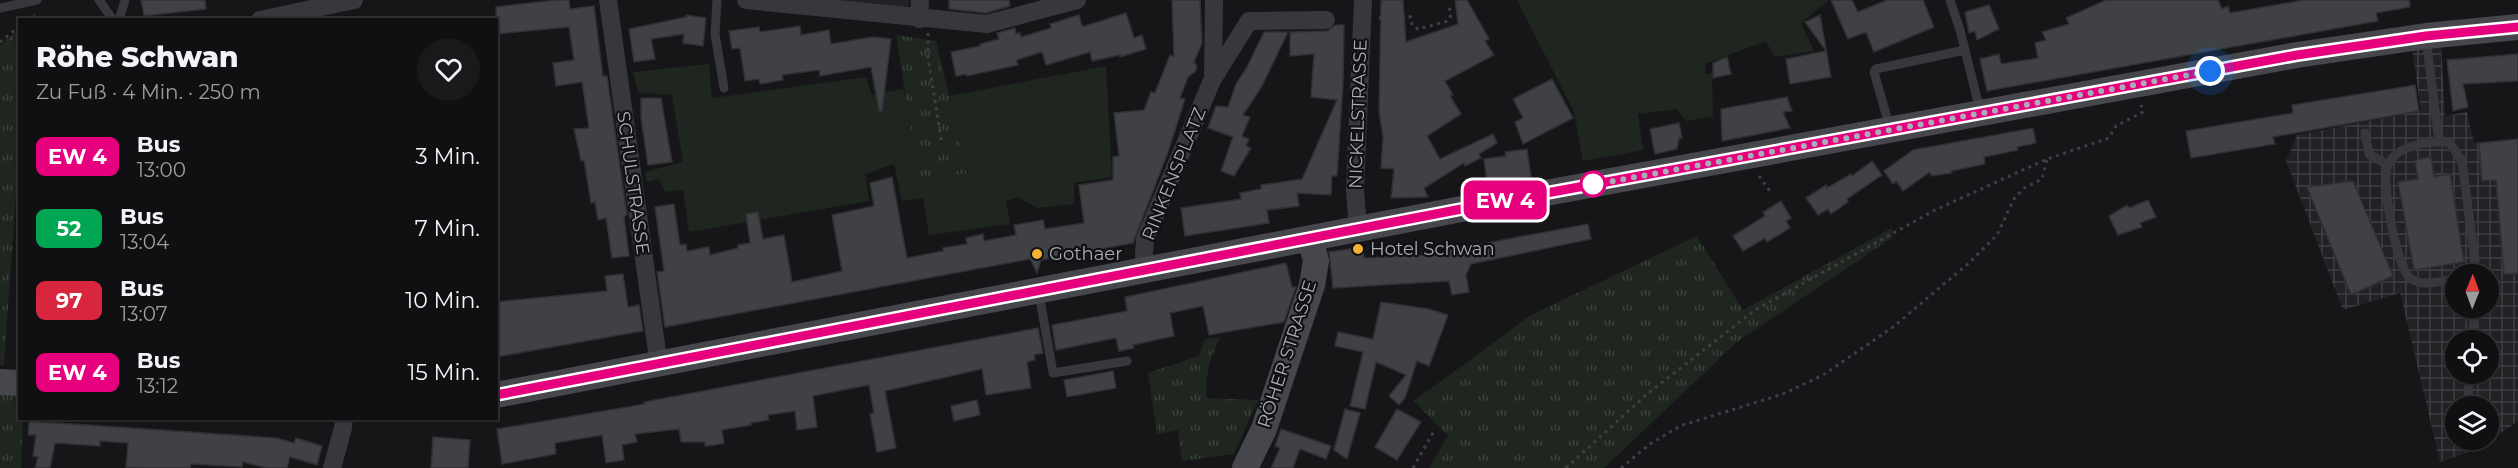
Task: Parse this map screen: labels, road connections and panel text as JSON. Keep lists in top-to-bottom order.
{
  "streets": {
    "main road": ["RÖHER STRASSE"],
    "street": ["NICKELSTRASSE", "RINKENSPLATZ", "SCHULSTRASSE"]
  },
  "places": ["Hotel Schwan", "Gothaer"],
  "north": "top",
  "page": {
    "on_map": "EW 4",
    "heading": ["Röhe Schwan", "Zu Fuß · 4 Min. · 250 m"],
    "list": [
      {
        "mark": "EW 4",
        "name": "Bus",
        "note": "13:00",
        "value": "3 Min."
      },
      {
        "mark": "52",
        "name": "Bus",
        "note": "13:04",
        "value": "7 Min."
      },
      {
        "mark": "97",
        "name": "Bus",
        "note": "13:07",
        "value": "10 Min."
      },
      {
        "mark": "EW 4",
        "name": "Bus",
        "note": "13:12",
        "value": "15 Min."
      }
    ]
  }
}
